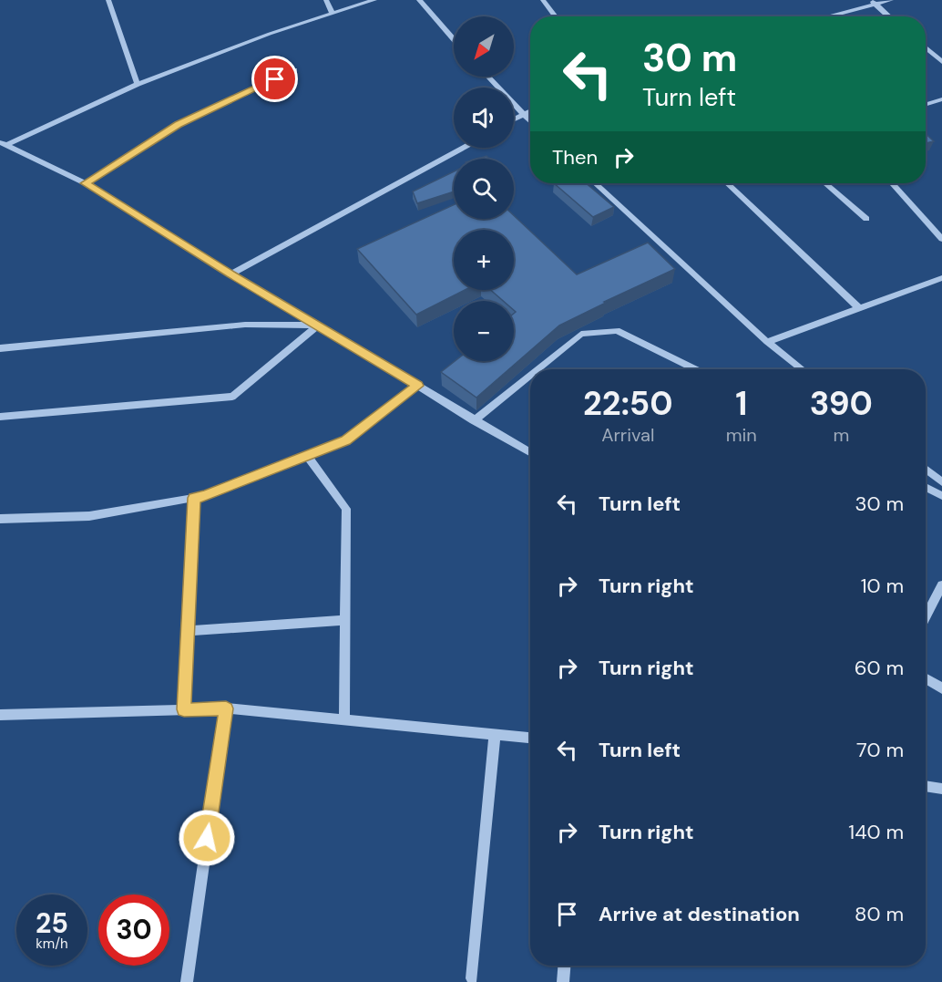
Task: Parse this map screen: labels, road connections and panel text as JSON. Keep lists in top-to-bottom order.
{
  "north": "bottom left",
  "page": {
    "map_buttons": ["+", "−"],
    "turn": ["30 m", "Turn left"],
    "then": "Then",
    "eta": [
      "22:50",
      "Arrival",
      "1",
      "min",
      "390",
      "m"
    ],
    "list": [
      {
        "name": "Turn left",
        "value": "30 m"
      },
      {
        "name": "Turn right",
        "value": "10 m"
      },
      {
        "name": "Turn right",
        "value": "60 m"
      },
      {
        "name": "Turn left",
        "value": "70 m"
      },
      {
        "name": "Turn right",
        "value": "140 m"
      },
      {
        "name": "Arrive at destination",
        "value": "80 m"
      }
    ],
    "speed": "25 km/h",
    "limit": "30"
  }
}
